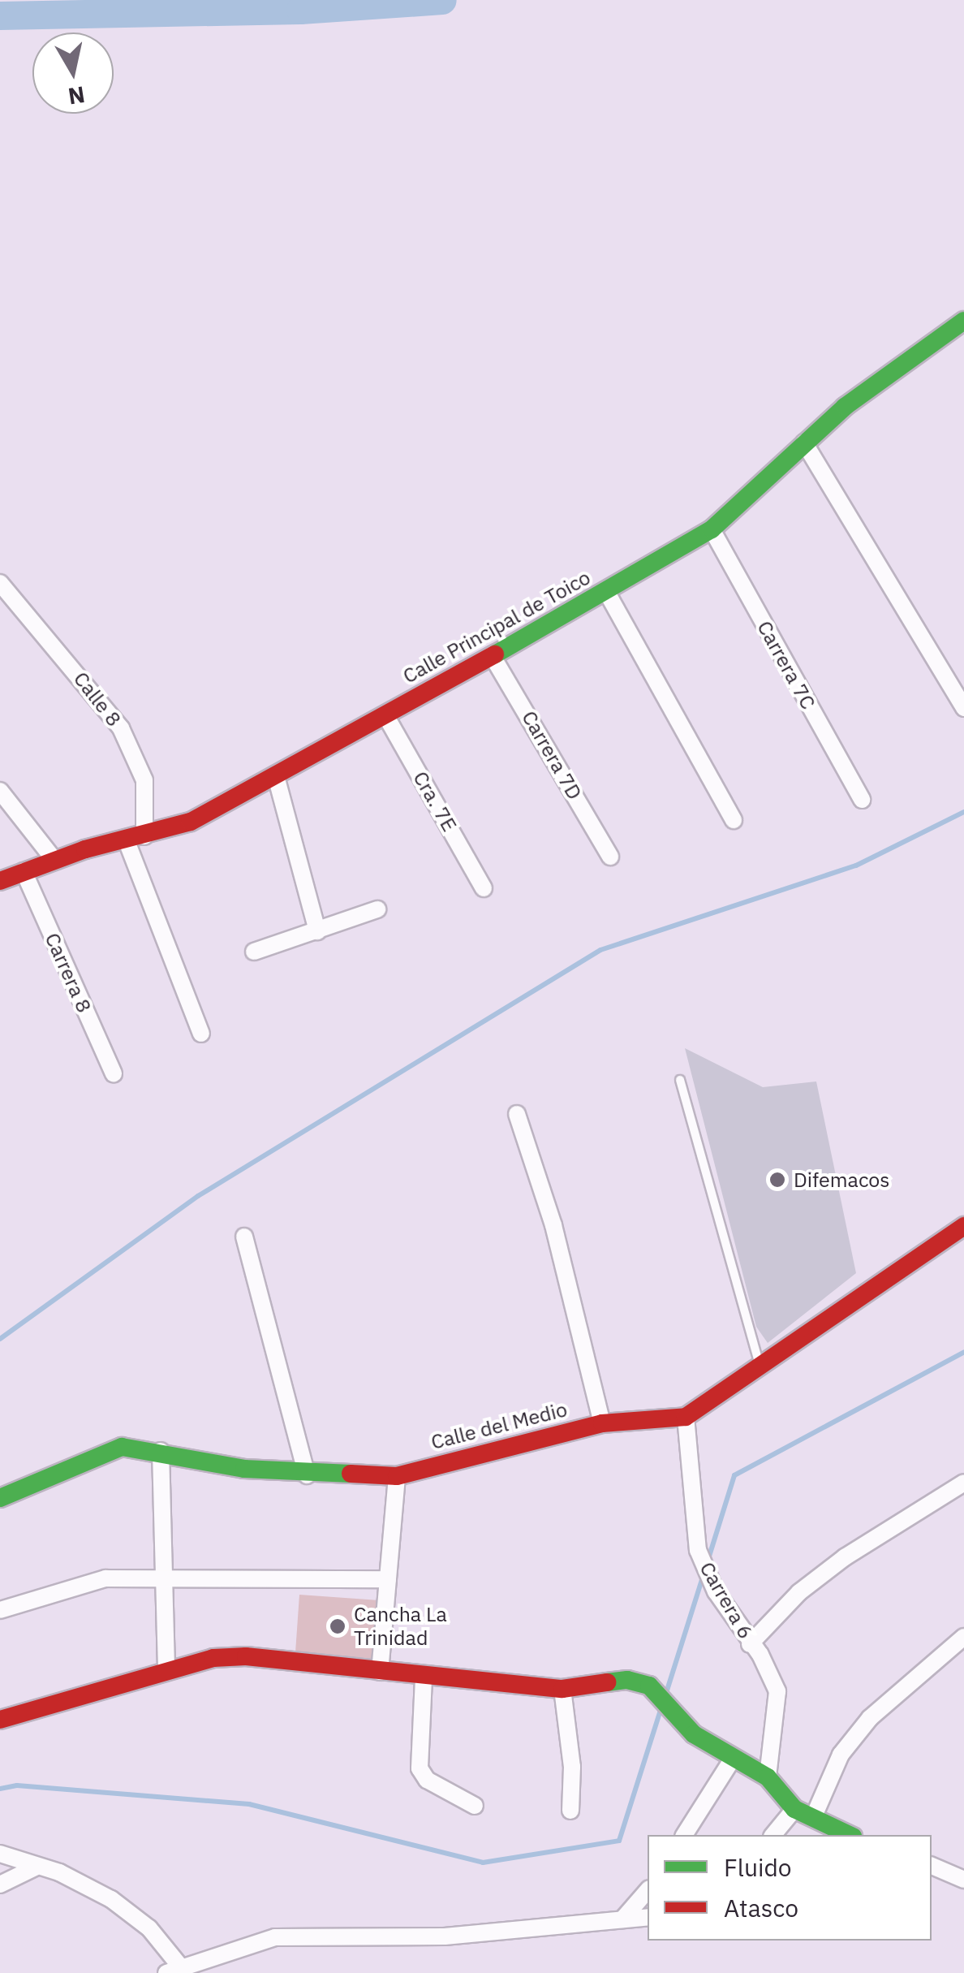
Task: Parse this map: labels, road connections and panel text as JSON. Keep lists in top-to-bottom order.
{
  "streets": {
    "street": [
      "Calle Principal de Toico",
      "Carrera 7C",
      "Calle 8",
      "Carrera 7D",
      "Cra. 7E",
      "Carrera 8",
      "Calle del Medio",
      "Carrera 6"
    ]
  },
  "crossings": [
    ["Calle Principal de Toico", "Carrera 7C"],
    ["Calle Principal de Toico", "Calle 8"],
    ["Calle Principal de Toico", "Carrera 7D"],
    ["Calle Principal de Toico", "Cra. 7E"],
    ["Calle Principal de Toico", "Carrera 8"],
    ["Calle del Medio", "Carrera 6"]
  ],
  "places": ["Difemacos", "Cancha La Trinidad"],
  "legend": ["Fluido", "Atasco"],
  "north": "bottom"
}
